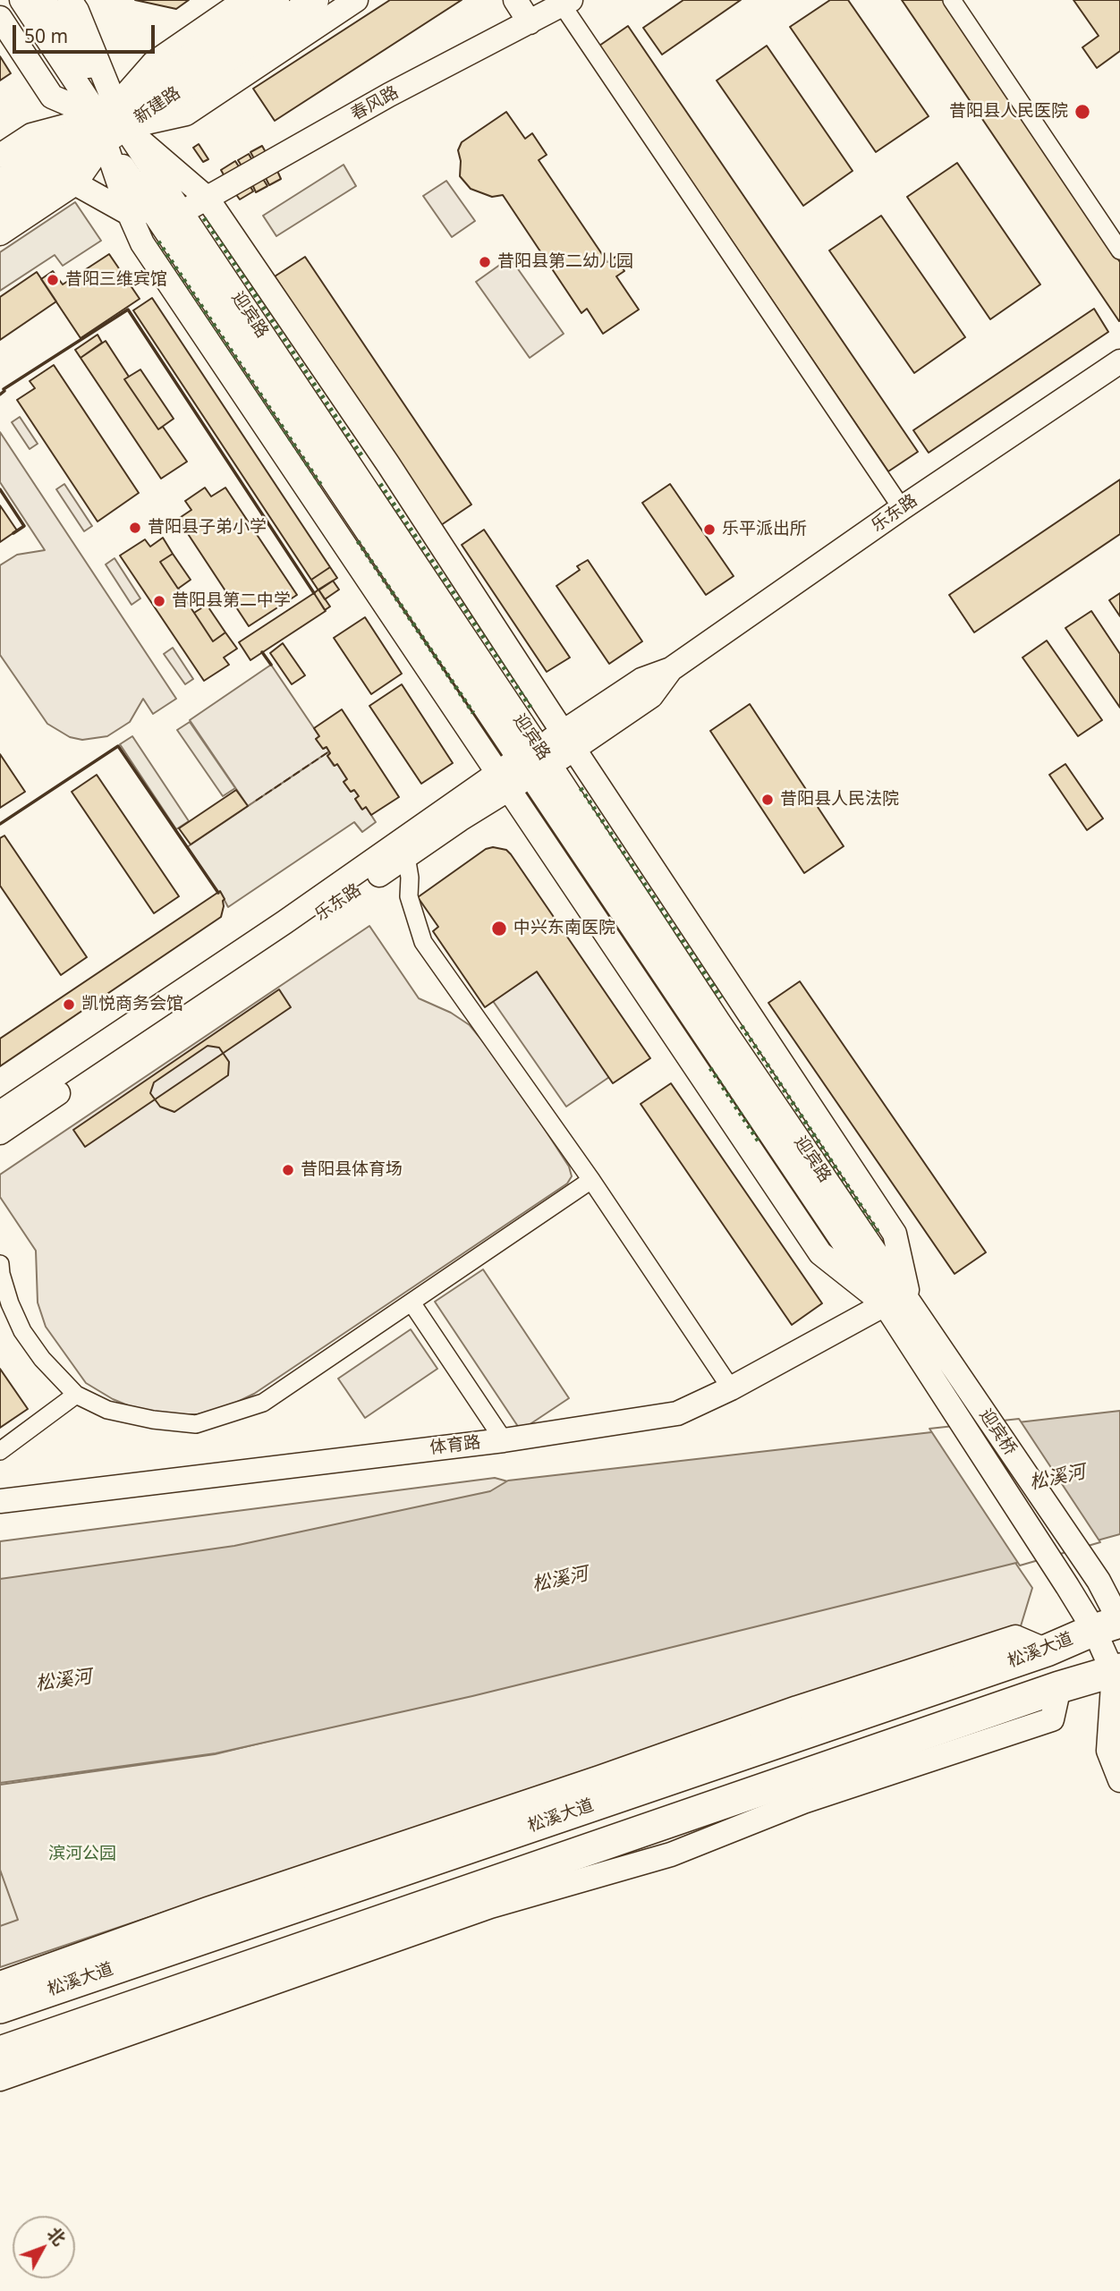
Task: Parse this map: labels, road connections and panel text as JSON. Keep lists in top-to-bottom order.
{
  "streets": {
    "highway": ["松溪大道"],
    "main road": [
      "春风路",
      "新建路",
      "迎宾路",
      "乐东路",
      "迎宾桥",
      "体育路"
    ]
  },
  "crossings": [
    ["春风路", "迎宾路"],
    ["新建路", "迎宾路"],
    ["迎宾路", "乐东路"],
    ["迎宾路", "迎宾桥"],
    ["迎宾路", "体育路"],
    ["迎宾桥", "松溪大道"]
  ],
  "water": ["松溪河"],
  "parks": ["滨河公园"],
  "places": [
    "昔阳县人民医院",
    "昔阳县第二幼儿园",
    "昔阳三维宾馆",
    "昔阳县子弟小学",
    "乐平派出所",
    "昔阳县第二中学",
    "昔阳县人民法院",
    "中兴东南医院",
    "凯悦商务会馆",
    "昔阳县体育场"
  ],
  "scale_bar": "50 m",
  "north": "top right"
}
